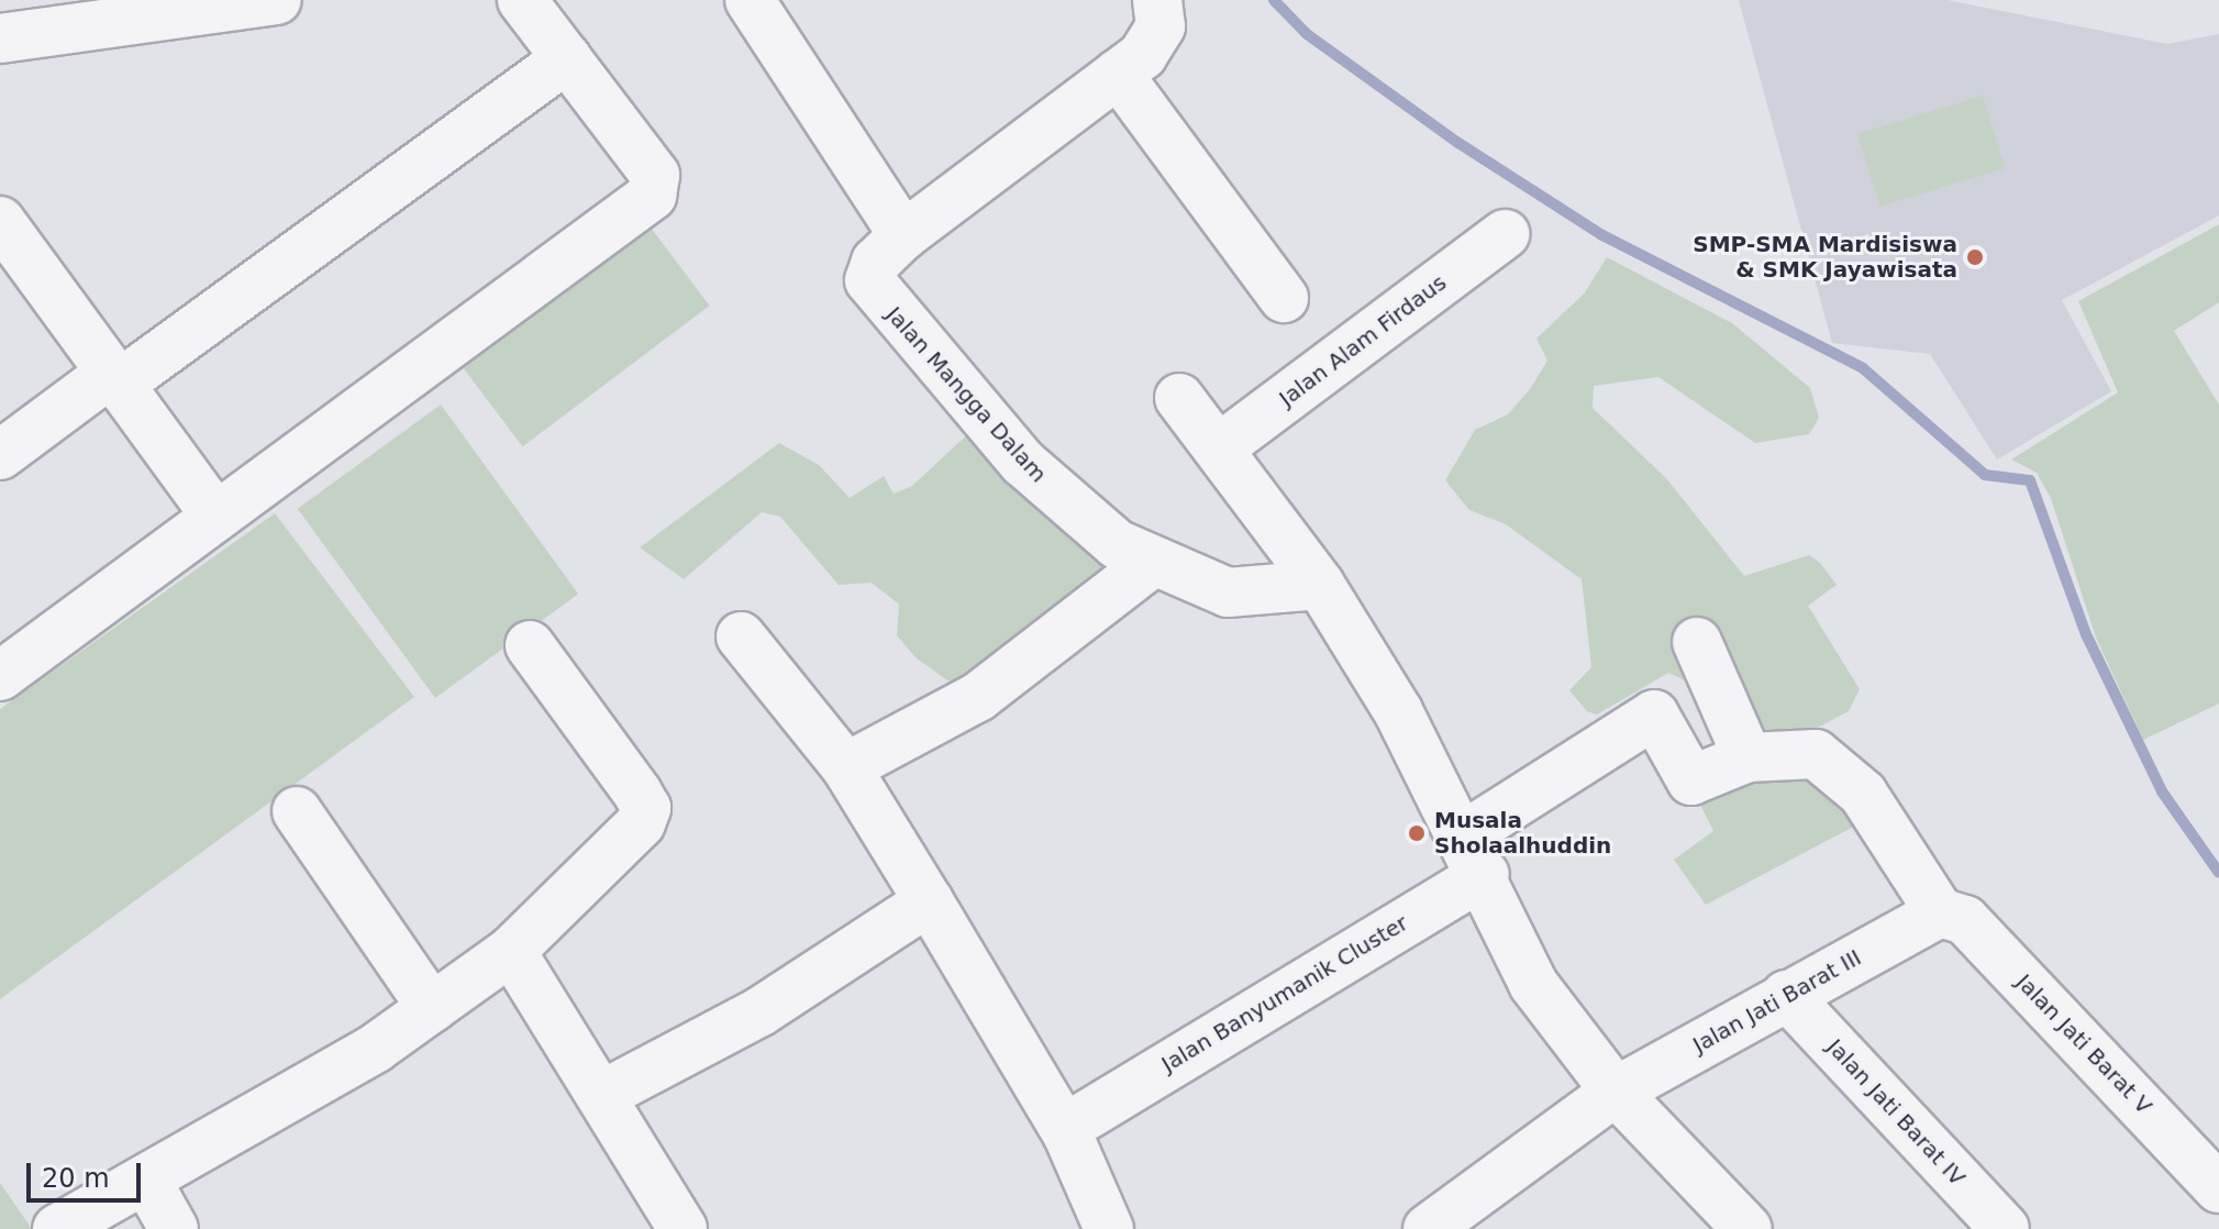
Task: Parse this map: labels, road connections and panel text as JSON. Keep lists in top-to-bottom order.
{
  "streets": {
    "street": [
      "Jalan Alam Firdaus",
      "Jalan Mangga Dalam",
      "Jalan Banyumanik Cluster",
      "Jalan Jati Barat III",
      "Jalan Jati Barat V",
      "Jalan Jati Barat IV"
    ]
  },
  "crossings": [
    ["Jalan Jati Barat III", "Jalan Jati Barat V"],
    ["Jalan Jati Barat III", "Jalan Jati Barat IV"]
  ],
  "places": ["SMP-SMA Mardisiswa & SMK Jayawisata", "Musala Sholaalhuddin"],
  "scale_bar": "20 m"
}
